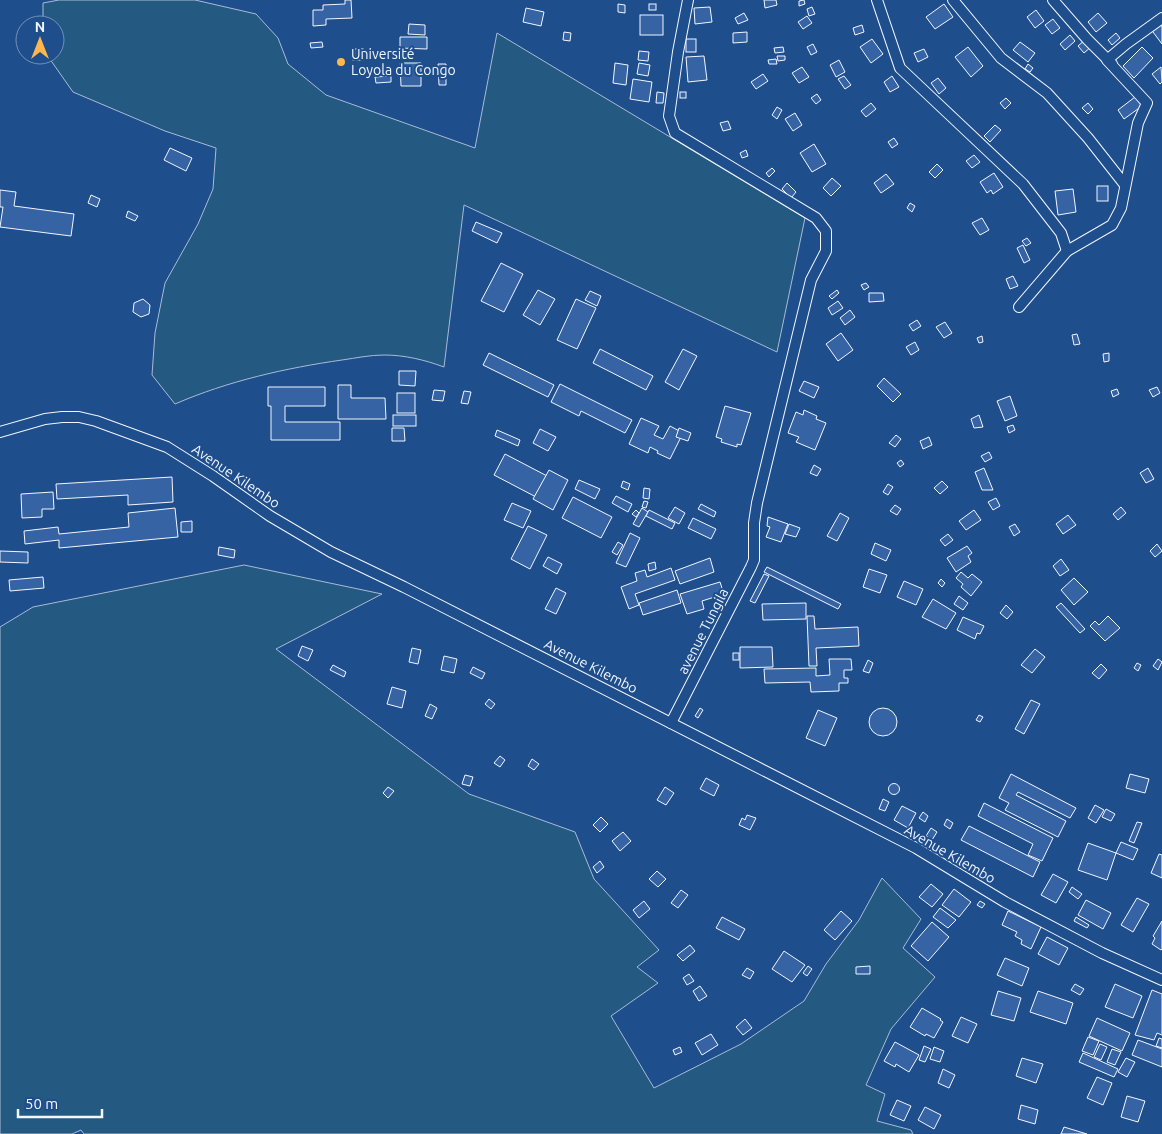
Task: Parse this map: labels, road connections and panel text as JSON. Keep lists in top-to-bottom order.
{
  "streets": {
    "street": ["Avenue Kilembo", "avenue Tungila"]
  },
  "crossings": [
    ["Avenue Kilembo", "avenue Tungila"]
  ],
  "places": ["Université Loyola du Congo"],
  "scale_bar": "50 m",
  "north": "top"
}
